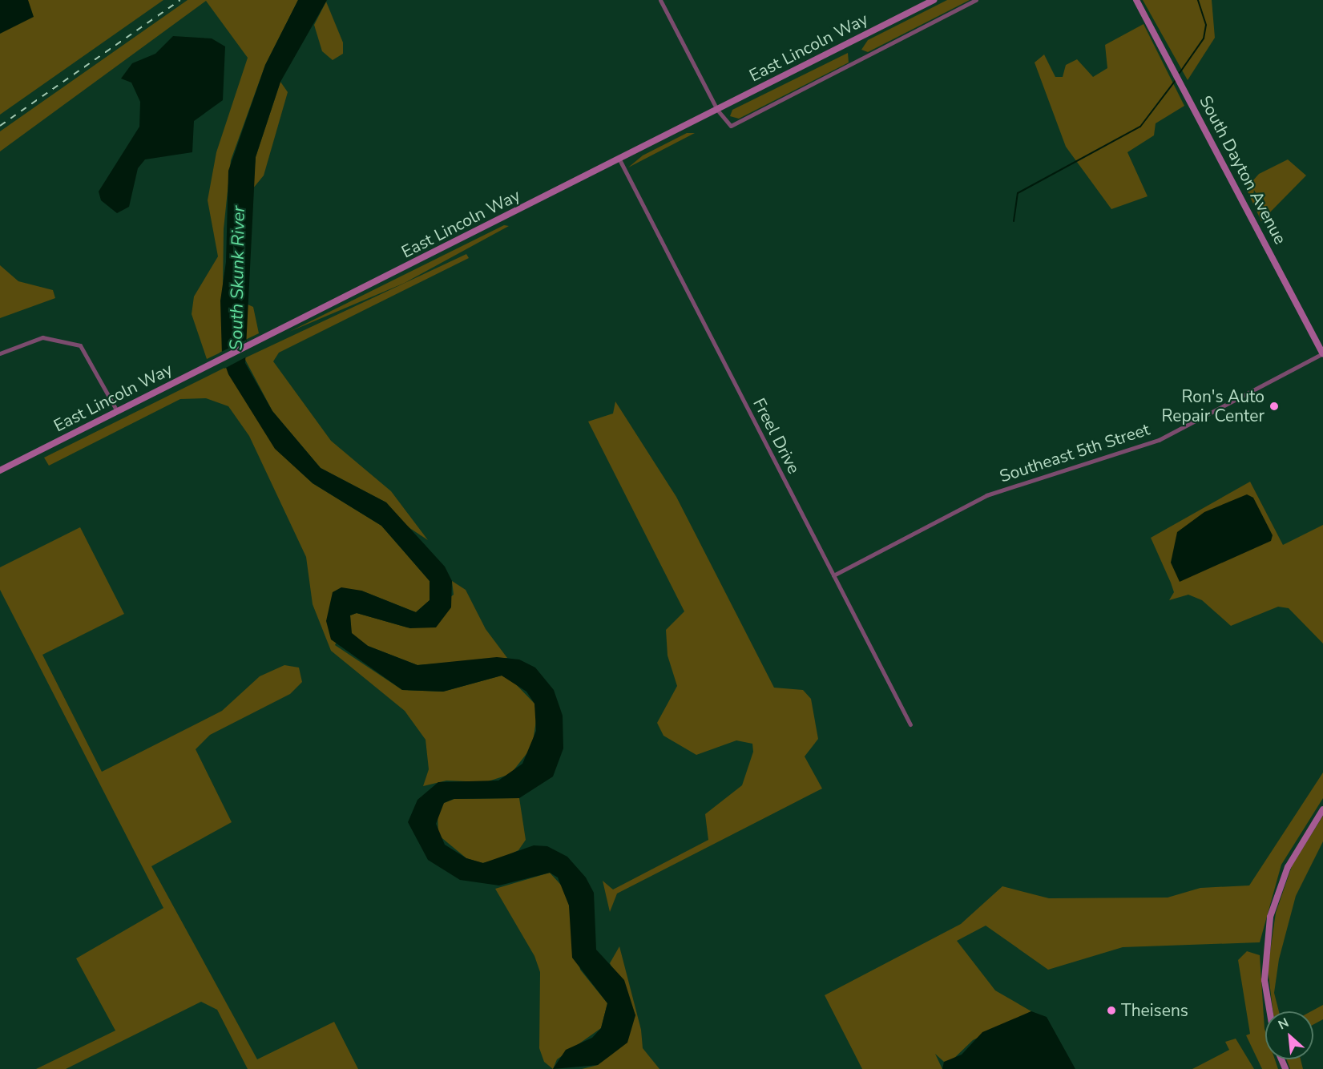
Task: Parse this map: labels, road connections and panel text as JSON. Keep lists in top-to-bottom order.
{
  "streets": {
    "main road": ["East Lincoln Way", "South Dayton Avenue"],
    "street": ["Freel Drive", "Southeast 5th Street"]
  },
  "crossings": [
    ["East Lincoln Way", "Freel Drive"],
    ["South Dayton Avenue", "Southeast 5th Street"],
    ["Freel Drive", "Southeast 5th Street"]
  ],
  "water": ["South Skunk River"],
  "places": ["Ron's Auto Repair Center", "Theisens"],
  "north": "top left"
}
